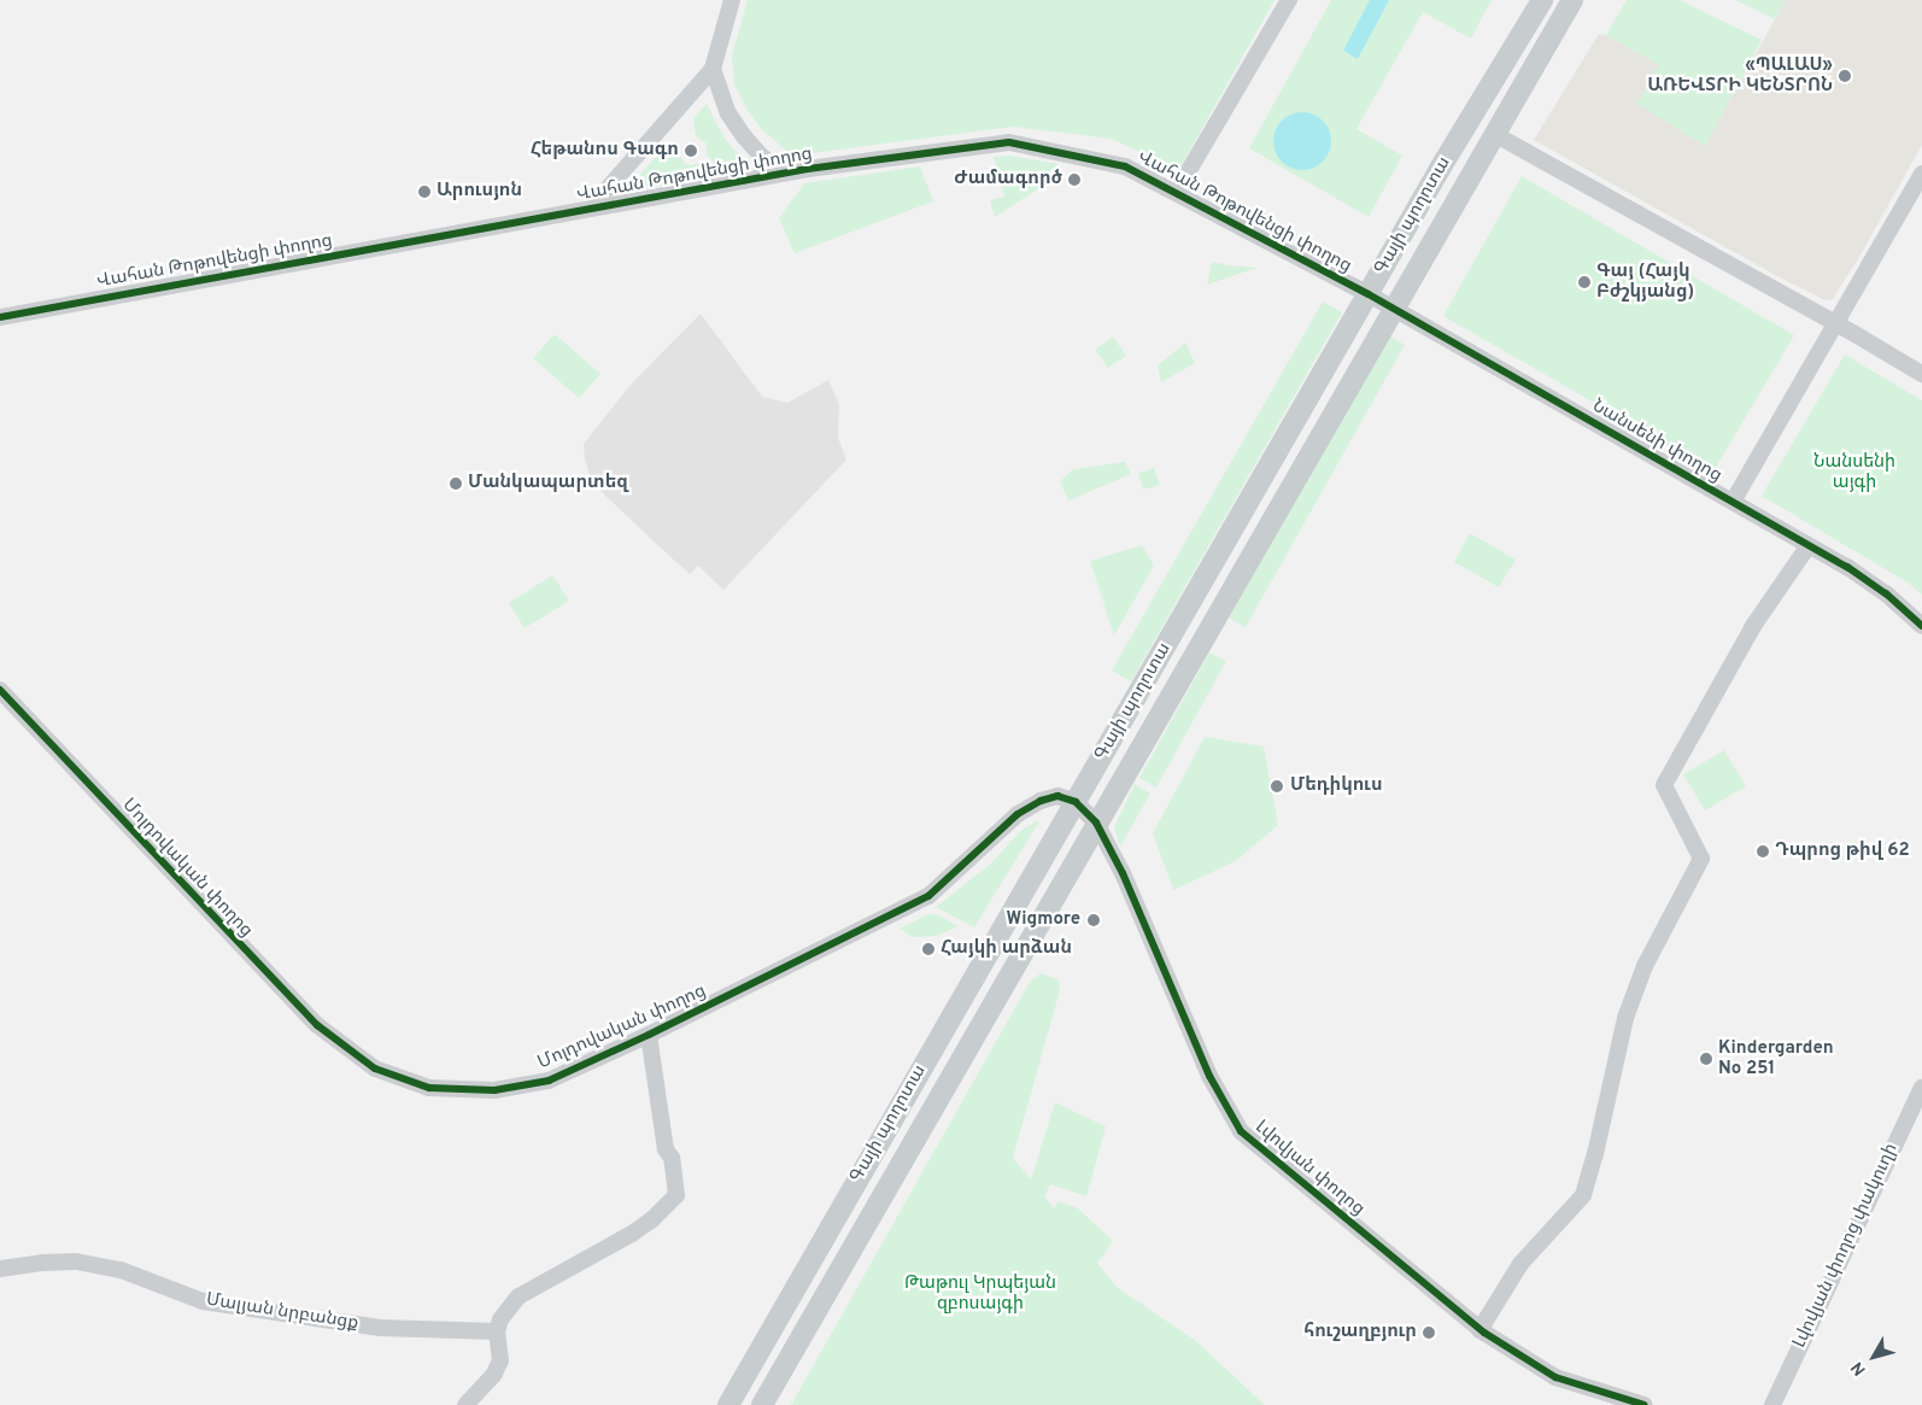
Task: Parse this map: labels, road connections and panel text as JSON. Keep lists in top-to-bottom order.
{
  "streets": {
    "main road": ["Գայի պողոտա"],
    "street": [
      "Վահան Թոթովենցի փողոց",
      "Նանսենի փողոց",
      "Մոլդովական փողոց",
      "Լվովյան փողոց",
      "Լվովյան փողոց փակուղի",
      "Մալյան նրբանցք"
    ]
  },
  "crossings": [
    ["Վահան Թոթովենցի փողոց", "Գայի պողոտա"],
    ["Վահան Թոթովենցի փողոց", "Նանսենի փողոց"],
    ["Գայի պողոտա", "Նանսենի փողոց"],
    ["Գայի պողոտա", "Մոլդովական փողոց"],
    ["Գայի պողոտա", "Լվովյան փողոց"]
  ],
  "parks": ["Նանսենի այգի", "Թաթուլ Կրպեյան զբոսայգի"],
  "places": [
    "«ՊԱԼԱՍ» ԱՌԵՎՏՐԻ ԿԵՆՏՐՈՆ",
    "Հեթանոս Գագո",
    "Ժամագործ",
    "Արուսյոն",
    "Գայ (Հայկ Բժշկյանց)",
    "Մանկապարտեզ",
    "Մեդիկուս",
    "Դպրոց թիվ 62",
    "Wigmore",
    "Հայկի արձան",
    "Kindergarden No 251",
    "հուշաղբյուր"
  ],
  "north": "bottom left"
}
